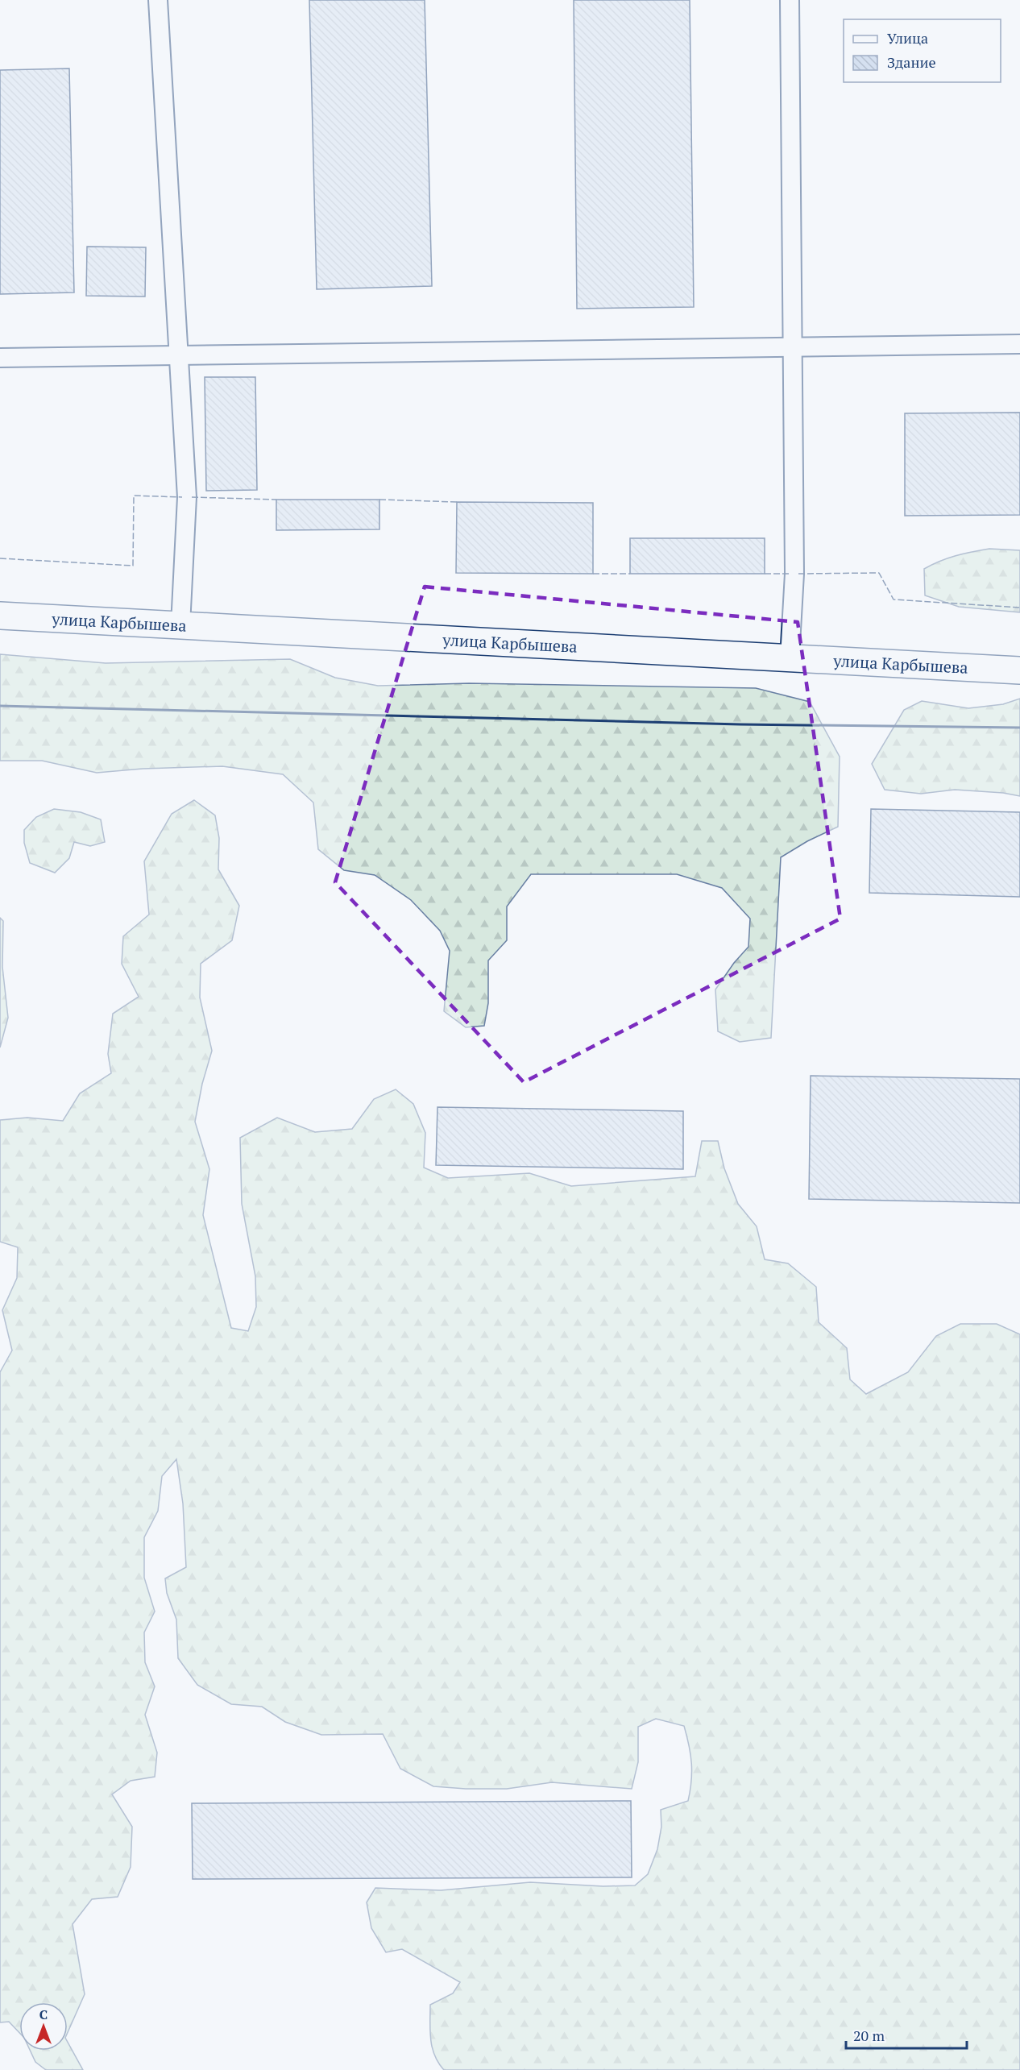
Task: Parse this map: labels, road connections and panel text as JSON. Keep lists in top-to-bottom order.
{
  "streets": {
    "street": ["улица Карбышева"]
  },
  "legend": ["Улица", "Здание"],
  "scale_bar": "20 m",
  "north": "top"
}
